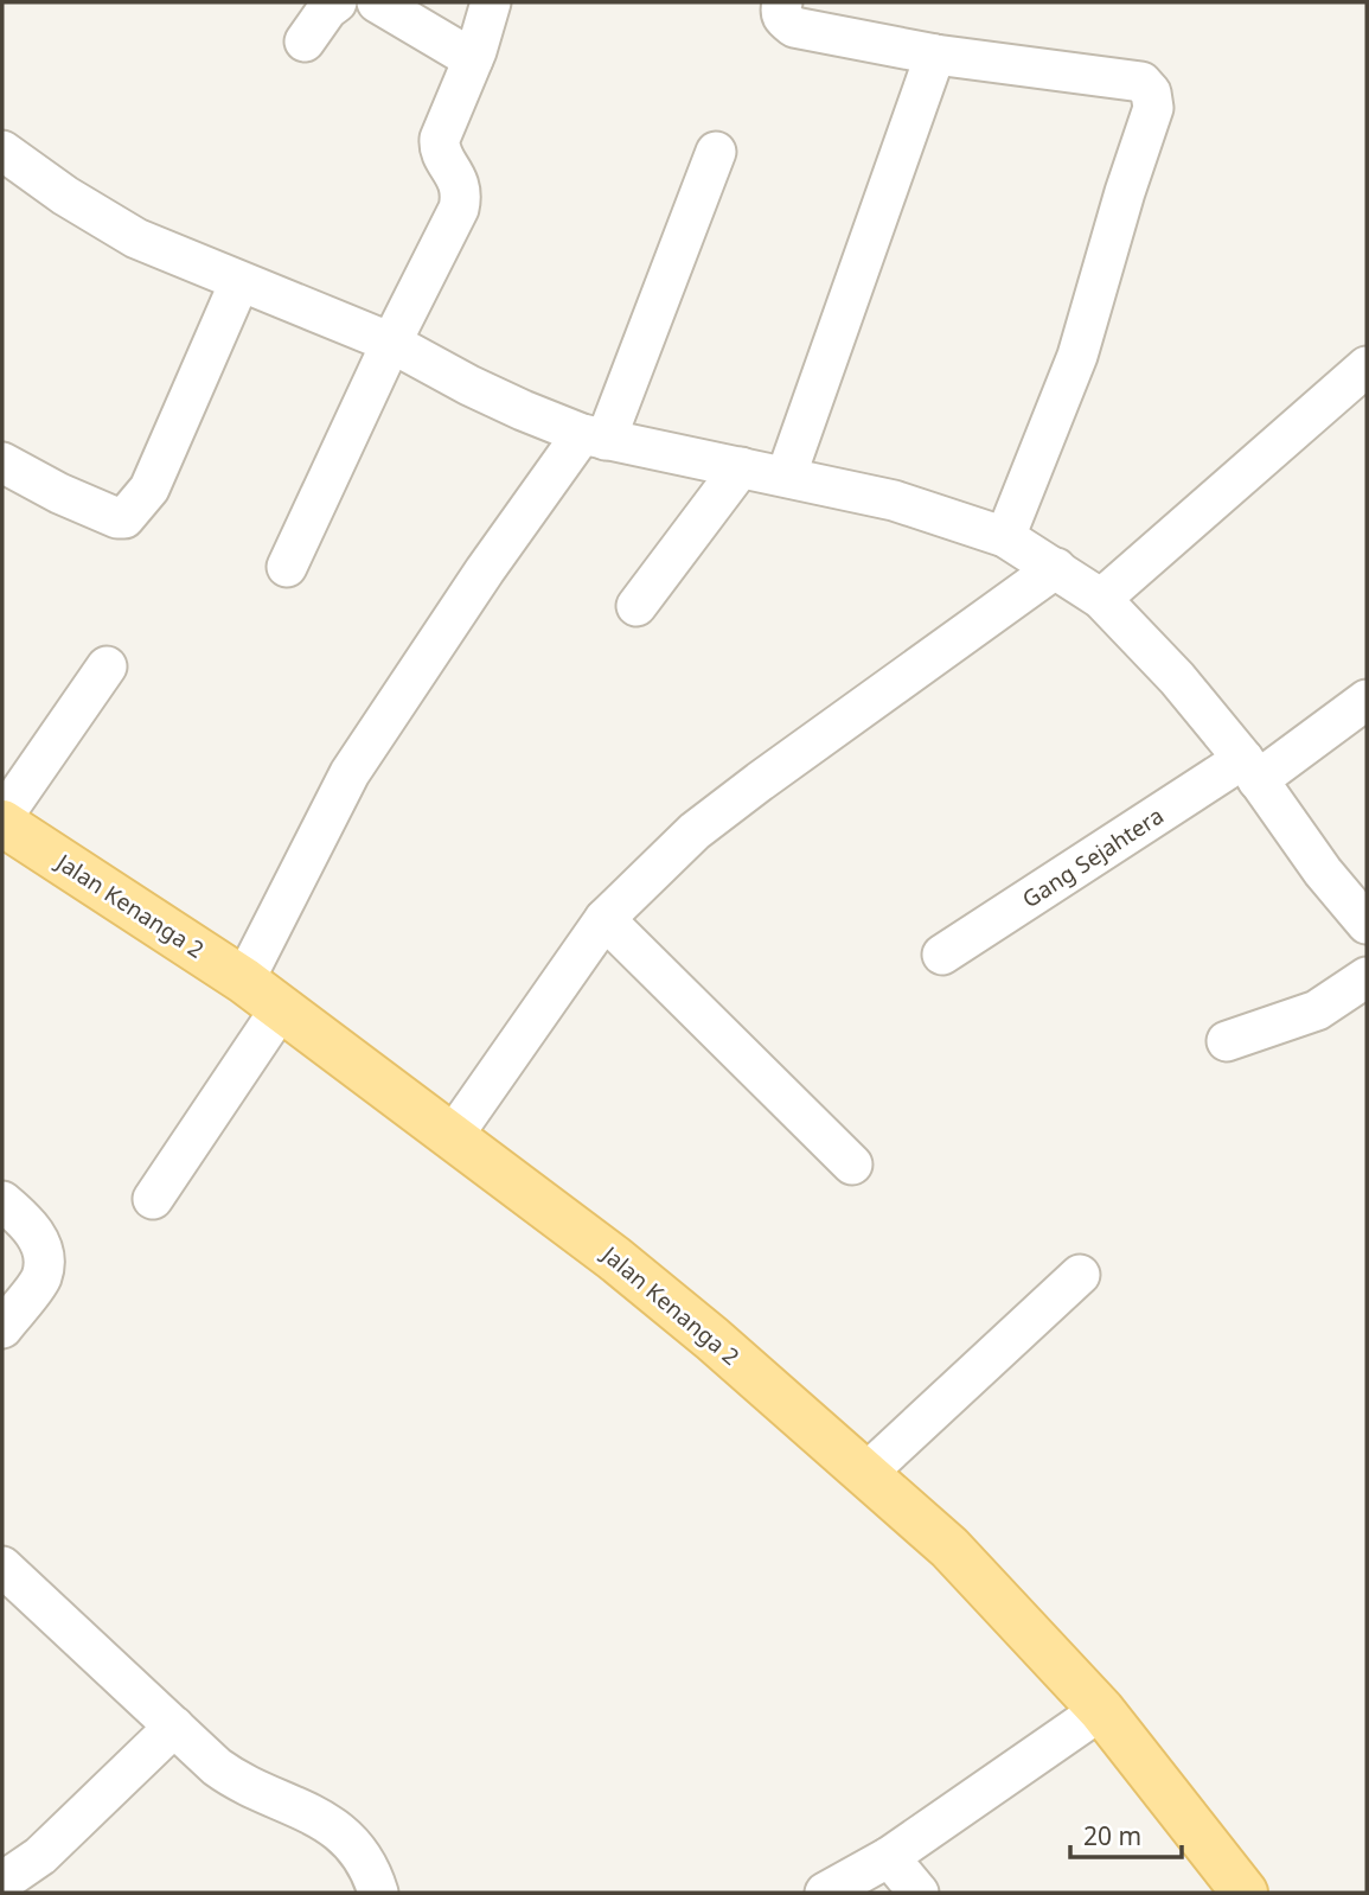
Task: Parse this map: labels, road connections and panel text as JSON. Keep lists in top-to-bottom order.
{
  "streets": {
    "main road": ["Jalan Kenanga 2"],
    "street": ["Gang Sejahtera"]
  },
  "scale_bar": "20 m"
}
